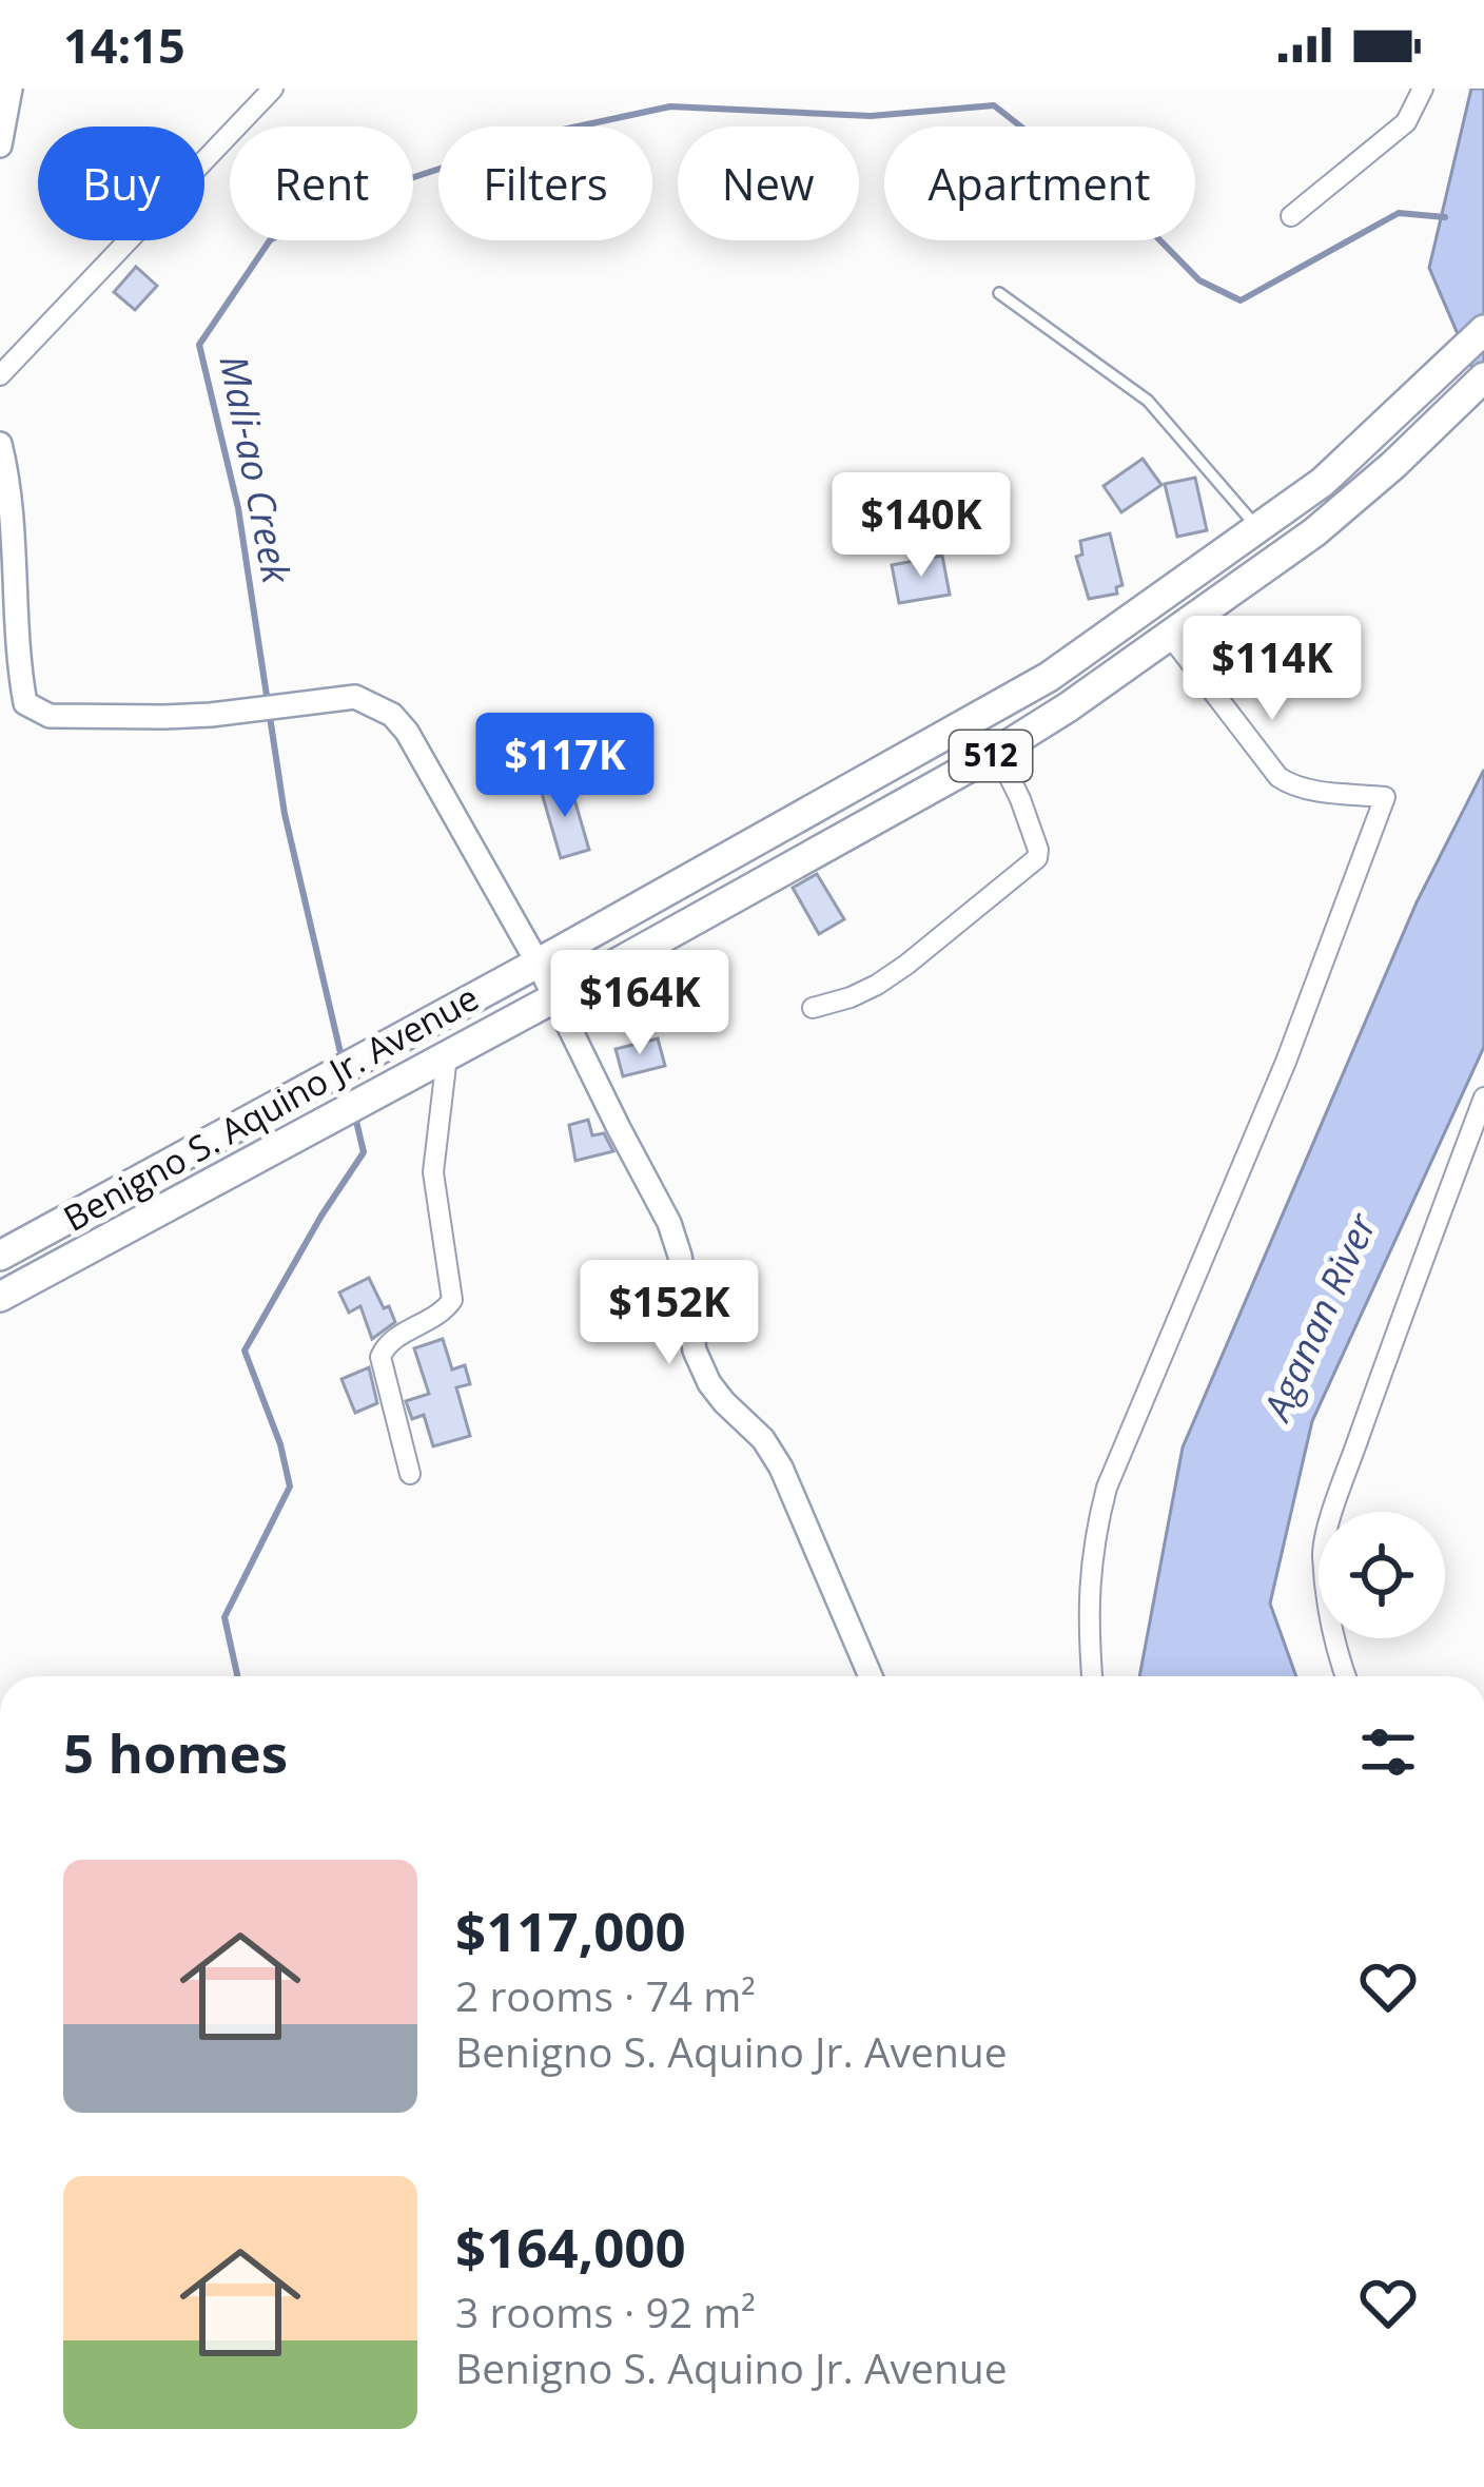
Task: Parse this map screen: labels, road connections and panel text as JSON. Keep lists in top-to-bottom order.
{
  "streets": {
    "main road": ["512", "Benigno S. Aquino Jr. Avenue"]
  },
  "water": ["Mali-ao Creek", "Aganan River"],
  "page": {
    "status": "14:15",
    "chip": [
      "Buy",
      "Rent",
      "Filters",
      "New",
      "Apartment"
    ],
    "price": [
      "$140K",
      "$114K",
      "$117K",
      "$164K",
      "$152K"
    ],
    "heading": "5 homes",
    "list": [
      {
        "name": "$117,000",
        "note": "2 rooms · 74 m² · Benigno S. Aquino Jr. Avenue"
      },
      {
        "name": "$164,000",
        "note": "3 rooms · 92 m² · Benigno S. Aquino Jr. Avenue"
      }
    ]
  }
}
